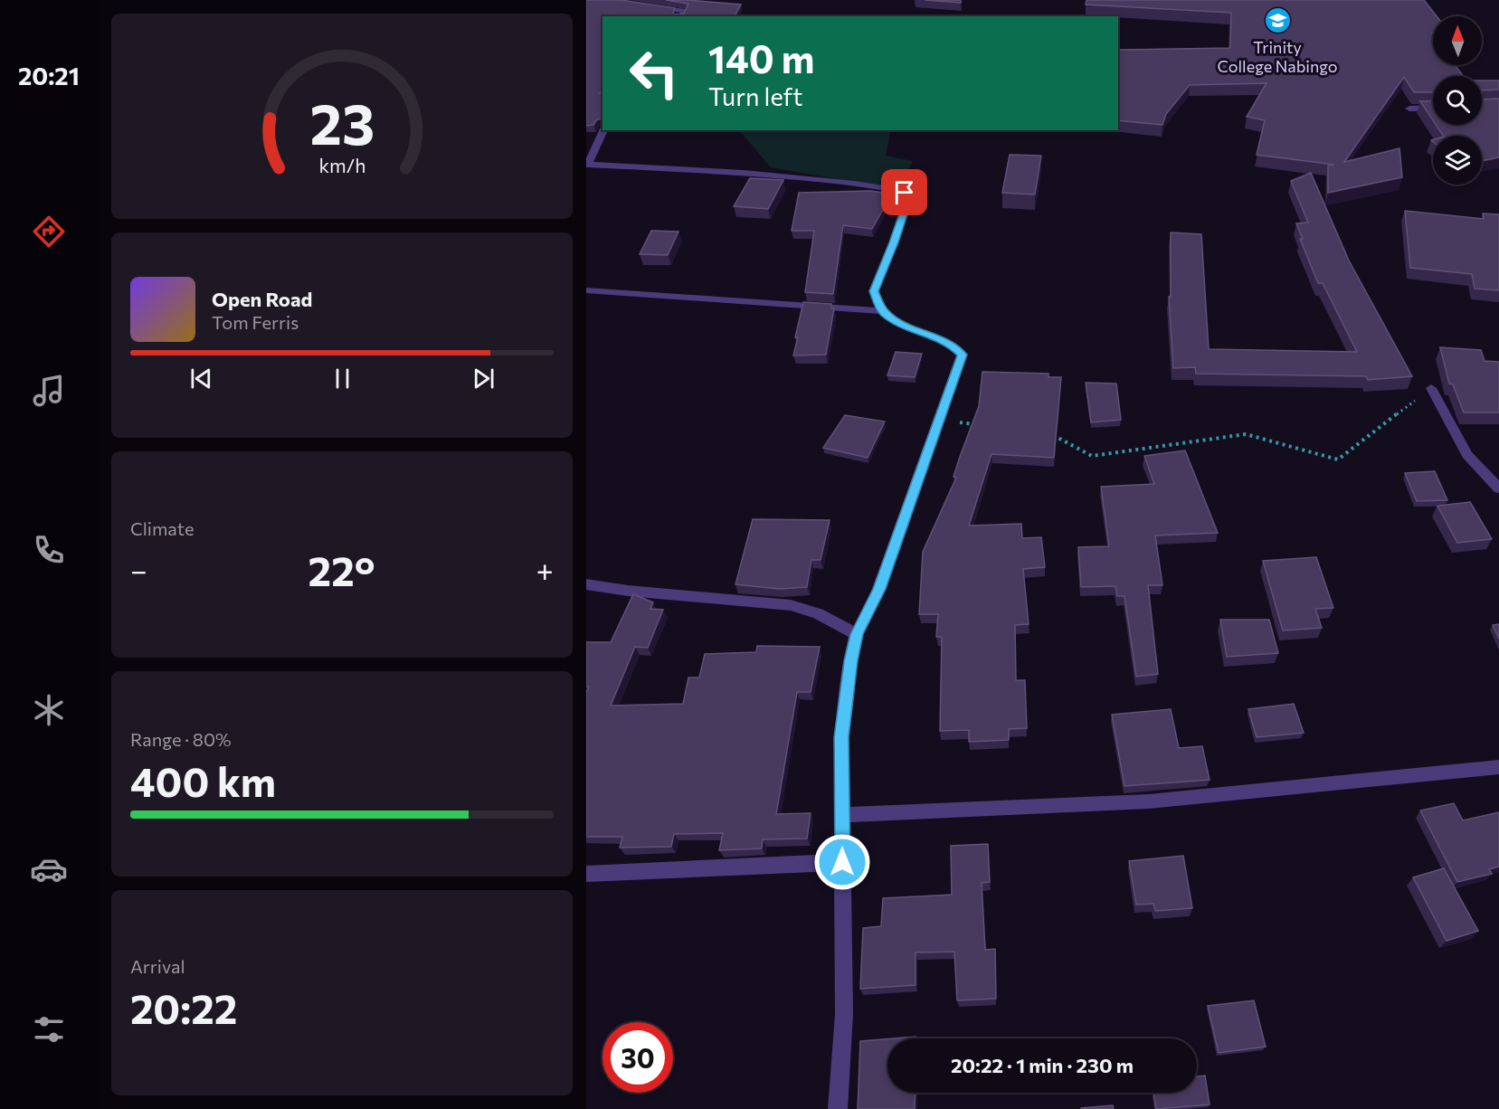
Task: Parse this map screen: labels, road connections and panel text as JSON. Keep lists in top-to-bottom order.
{
  "places": {
    "school or university": ["Trinity College Nabingo"]
  },
  "north": "top",
  "page": {
    "tabs": "20:21",
    "turn": ["140 m", "Turn left"],
    "song": ["Open Road", "Tom Ferris"],
    "tile": [
      "Climate",
      ["Range · 80%", "400 km"],
      ["Arrival", "20:22"]
    ],
    "heat": ["−", "22°", "+"],
    "limit": "30",
    "trip": "20:22 · 1 min · 230 m",
    "gauge": ["23", "km/h"]
  }
}
